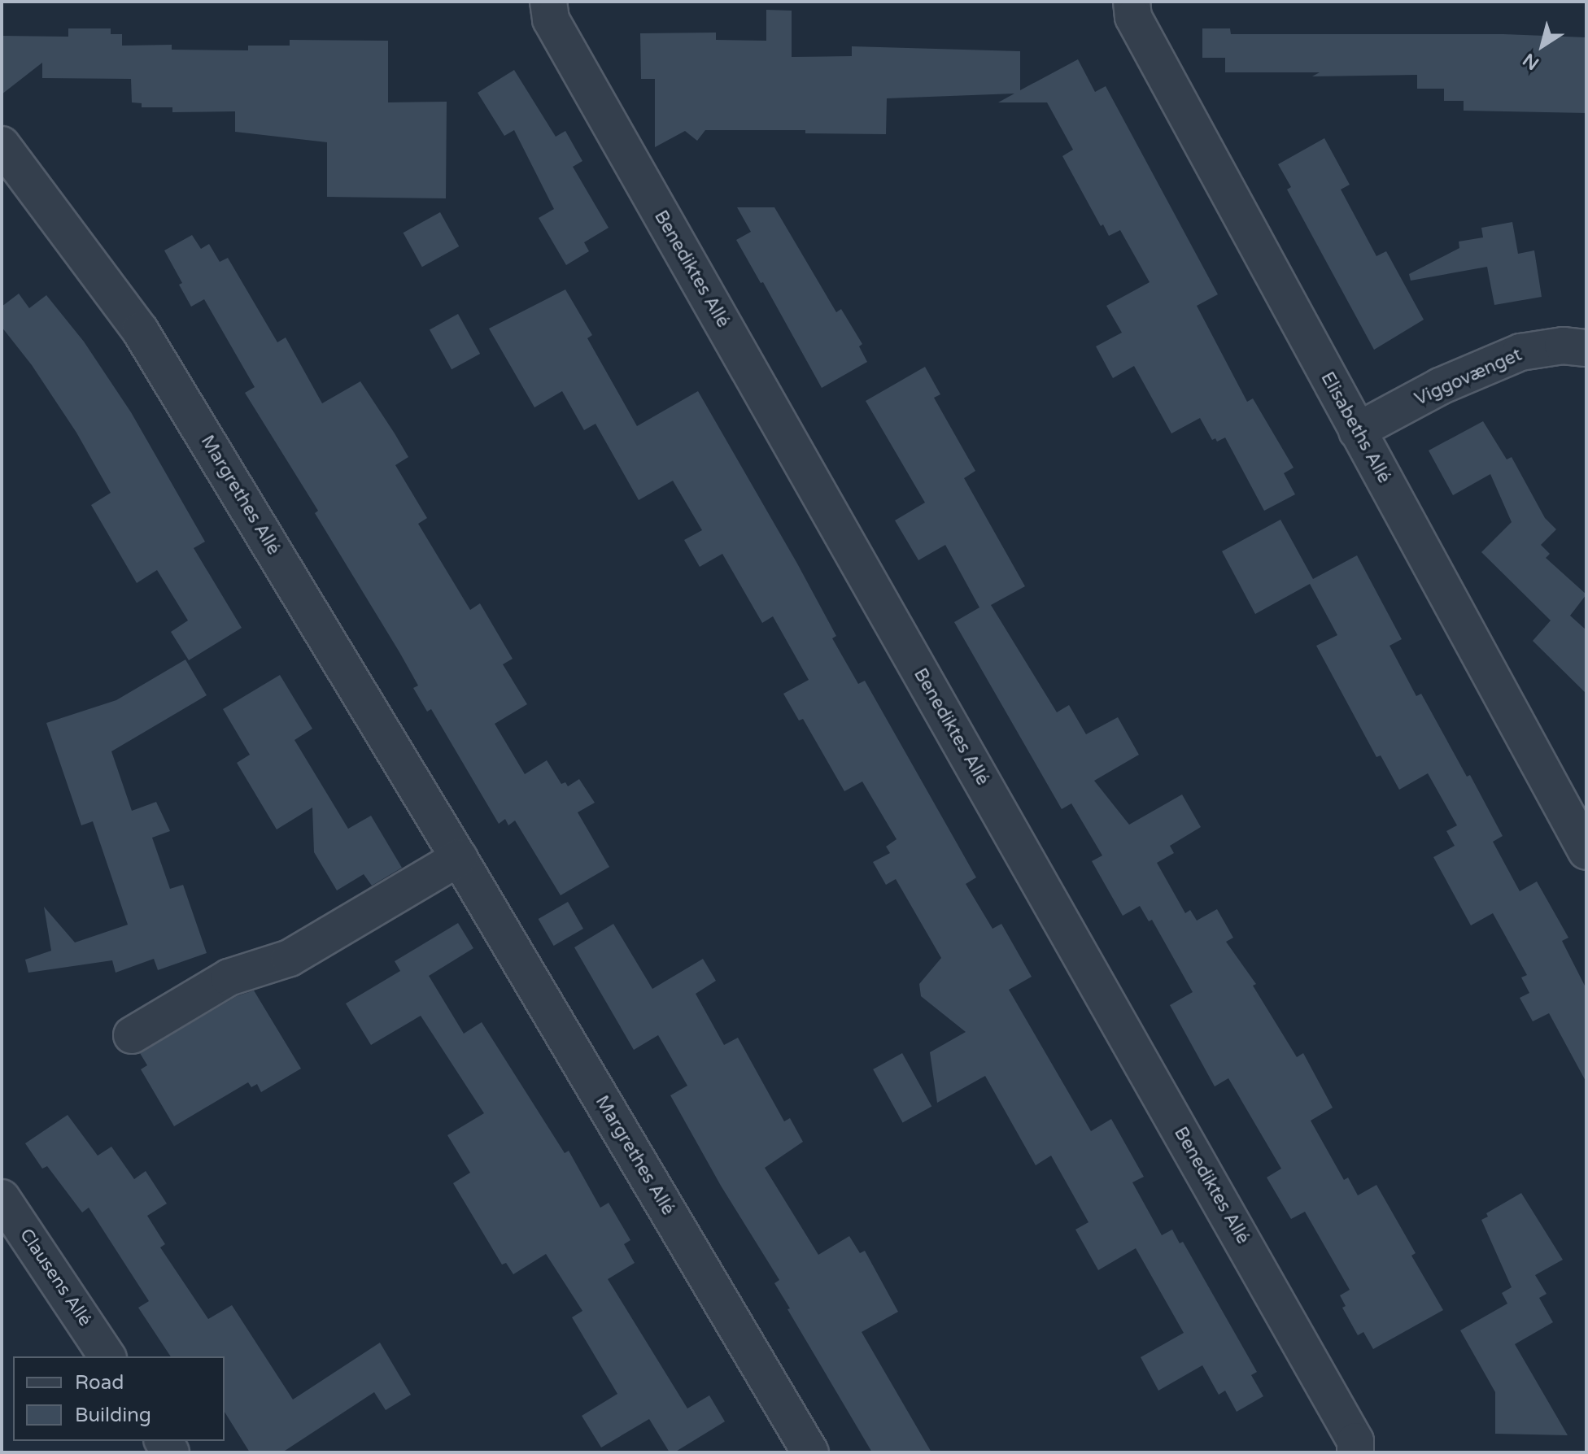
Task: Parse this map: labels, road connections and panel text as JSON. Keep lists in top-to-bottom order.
{
  "streets": {
    "street": [
      "Benediktes Allé",
      "Viggovænget",
      "Elisabeths Allé",
      "Margrethes Allé",
      "Clausens Allé"
    ]
  },
  "crossings": [
    ["Viggovænget", "Elisabeths Allé"]
  ],
  "legend": ["Road", "Building"],
  "north": "bottom left"
}
